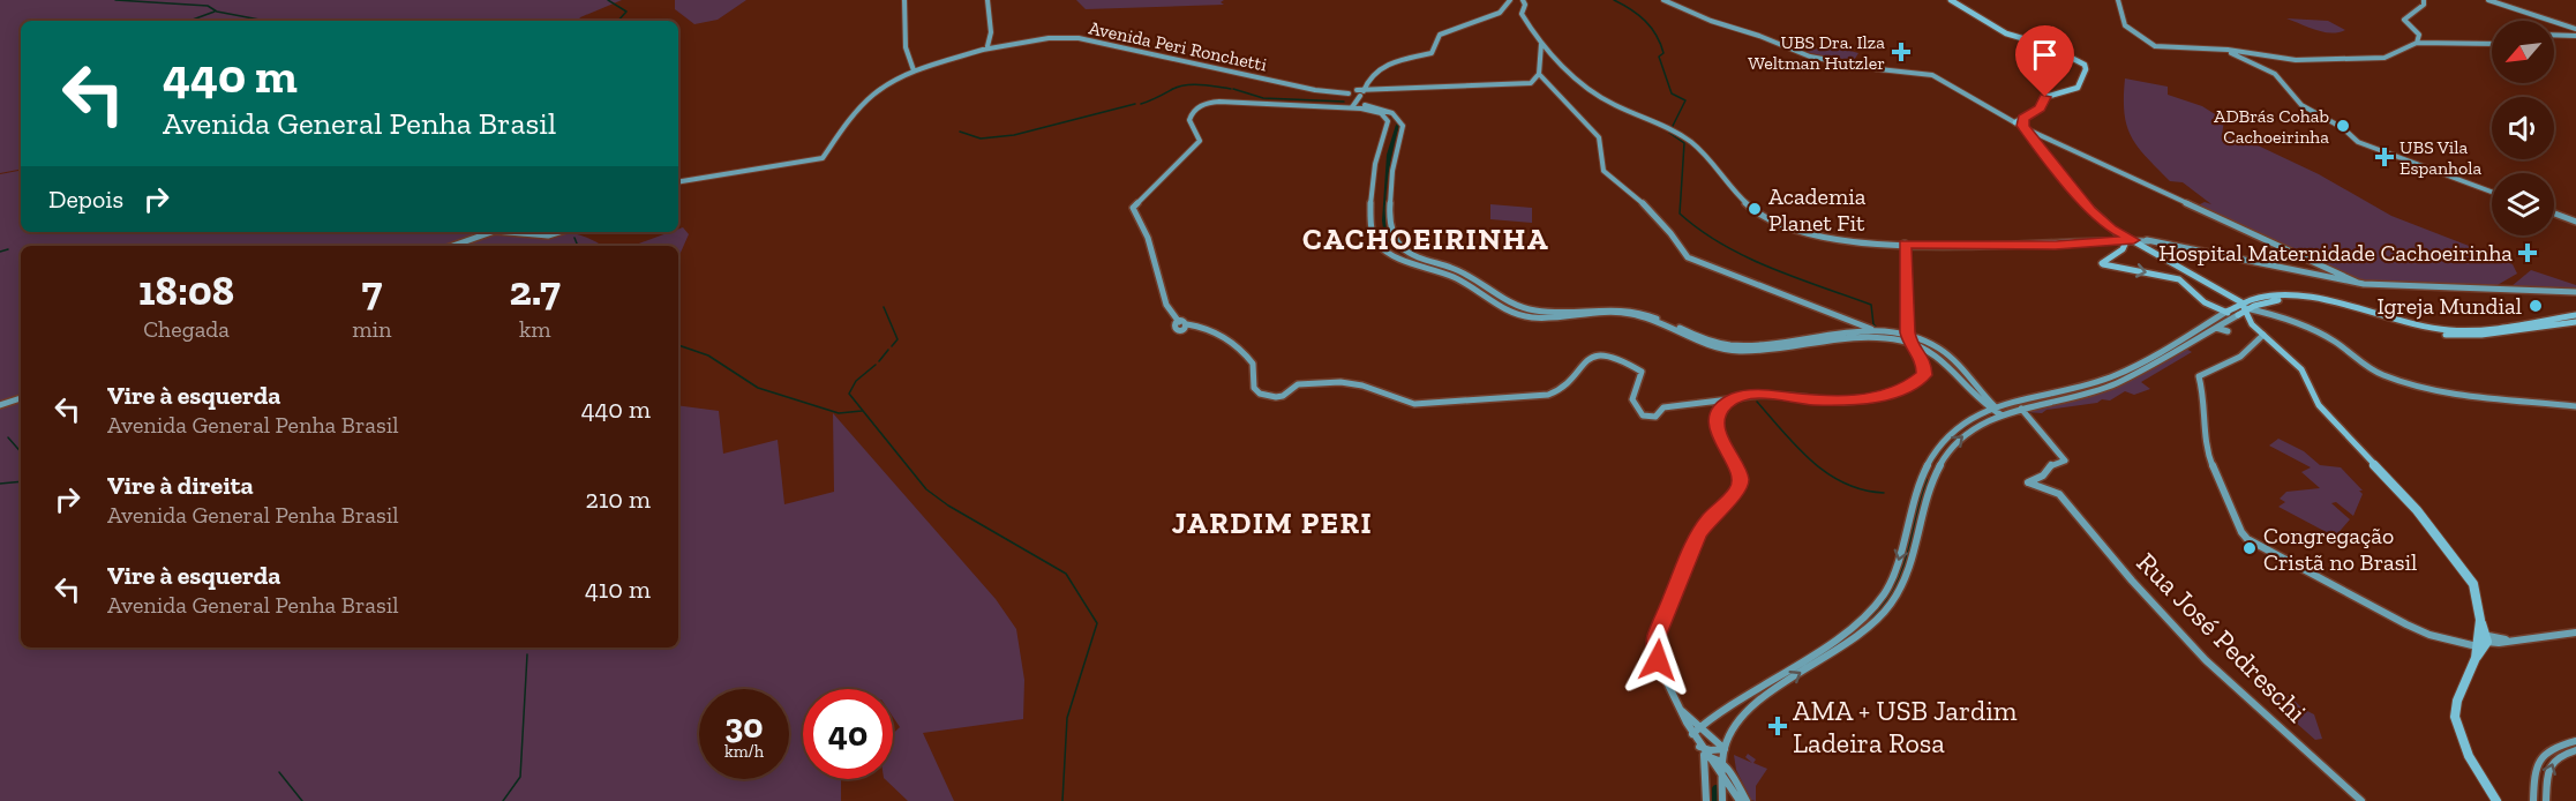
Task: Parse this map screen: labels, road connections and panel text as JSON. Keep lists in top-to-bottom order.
{
  "streets": {
    "main road": ["Avenida Peri Ronchetti", "Rua José Pedreschi"]
  },
  "districts": ["CACHOEIRINHA", "JARDIM PERI"],
  "places": {
    "health": [
      "UBS Dra. Ilza Weltman Hutzler",
      "UBS Vila Espanhola",
      "Hospital Maternidade Cachoeirinha",
      "AMA + USB Jardim Ladeira Rosa"
    ],
    "other": [
      "ADBrás Cohab Cachoeirinha",
      "Academia Planet Fit",
      "Igreja Mundial",
      "Congregação Cristã no Brasil"
    ]
  },
  "north": "bottom left",
  "page": {
    "turn": ["440 m", "Avenida General Penha Brasil"],
    "then": "Depois",
    "eta": [
      "18:08",
      "Chegada",
      "7",
      "min",
      "2.7",
      "km"
    ],
    "list": [
      {
        "name": "Vire à esquerda",
        "note": "Avenida General Penha Brasil",
        "value": "440 m"
      },
      {
        "name": "Vire à direita",
        "note": "Avenida General Penha Brasil",
        "value": "210 m"
      },
      {
        "name": "Vire à esquerda",
        "note": "Avenida General Penha Brasil",
        "value": "410 m"
      }
    ],
    "speed": "30 km/h",
    "limit": "40"
  }
}
